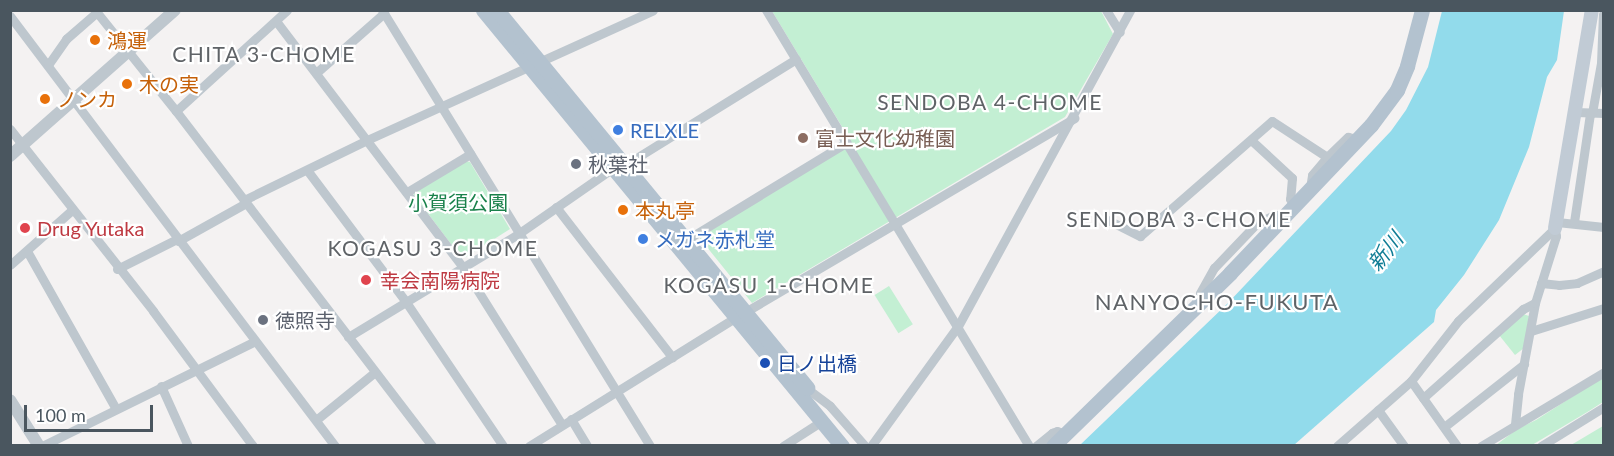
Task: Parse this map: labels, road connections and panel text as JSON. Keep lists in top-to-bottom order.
{
  "districts": [
    "CHITA 3-CHOME",
    "SENDOBA 4-CHOME",
    "SENDOBA 3-CHOME",
    "KOGASU 3-CHOME",
    "KOGASU 1-CHOME",
    "NANYOCHO-FUKUTA"
  ],
  "water": ["新川"],
  "parks": ["小賀須公園"],
  "places": [
    "鴻運",
    "木の実",
    "ノンカ",
    "RELXLE",
    "富士文化幼稚園",
    "秋葉社",
    "本丸亭",
    "Drug Yutaka",
    "メガネ赤札堂",
    "幸会南陽病院",
    "徳照寺",
    "日ノ出橋"
  ],
  "scale_bar": "100 m"
}
